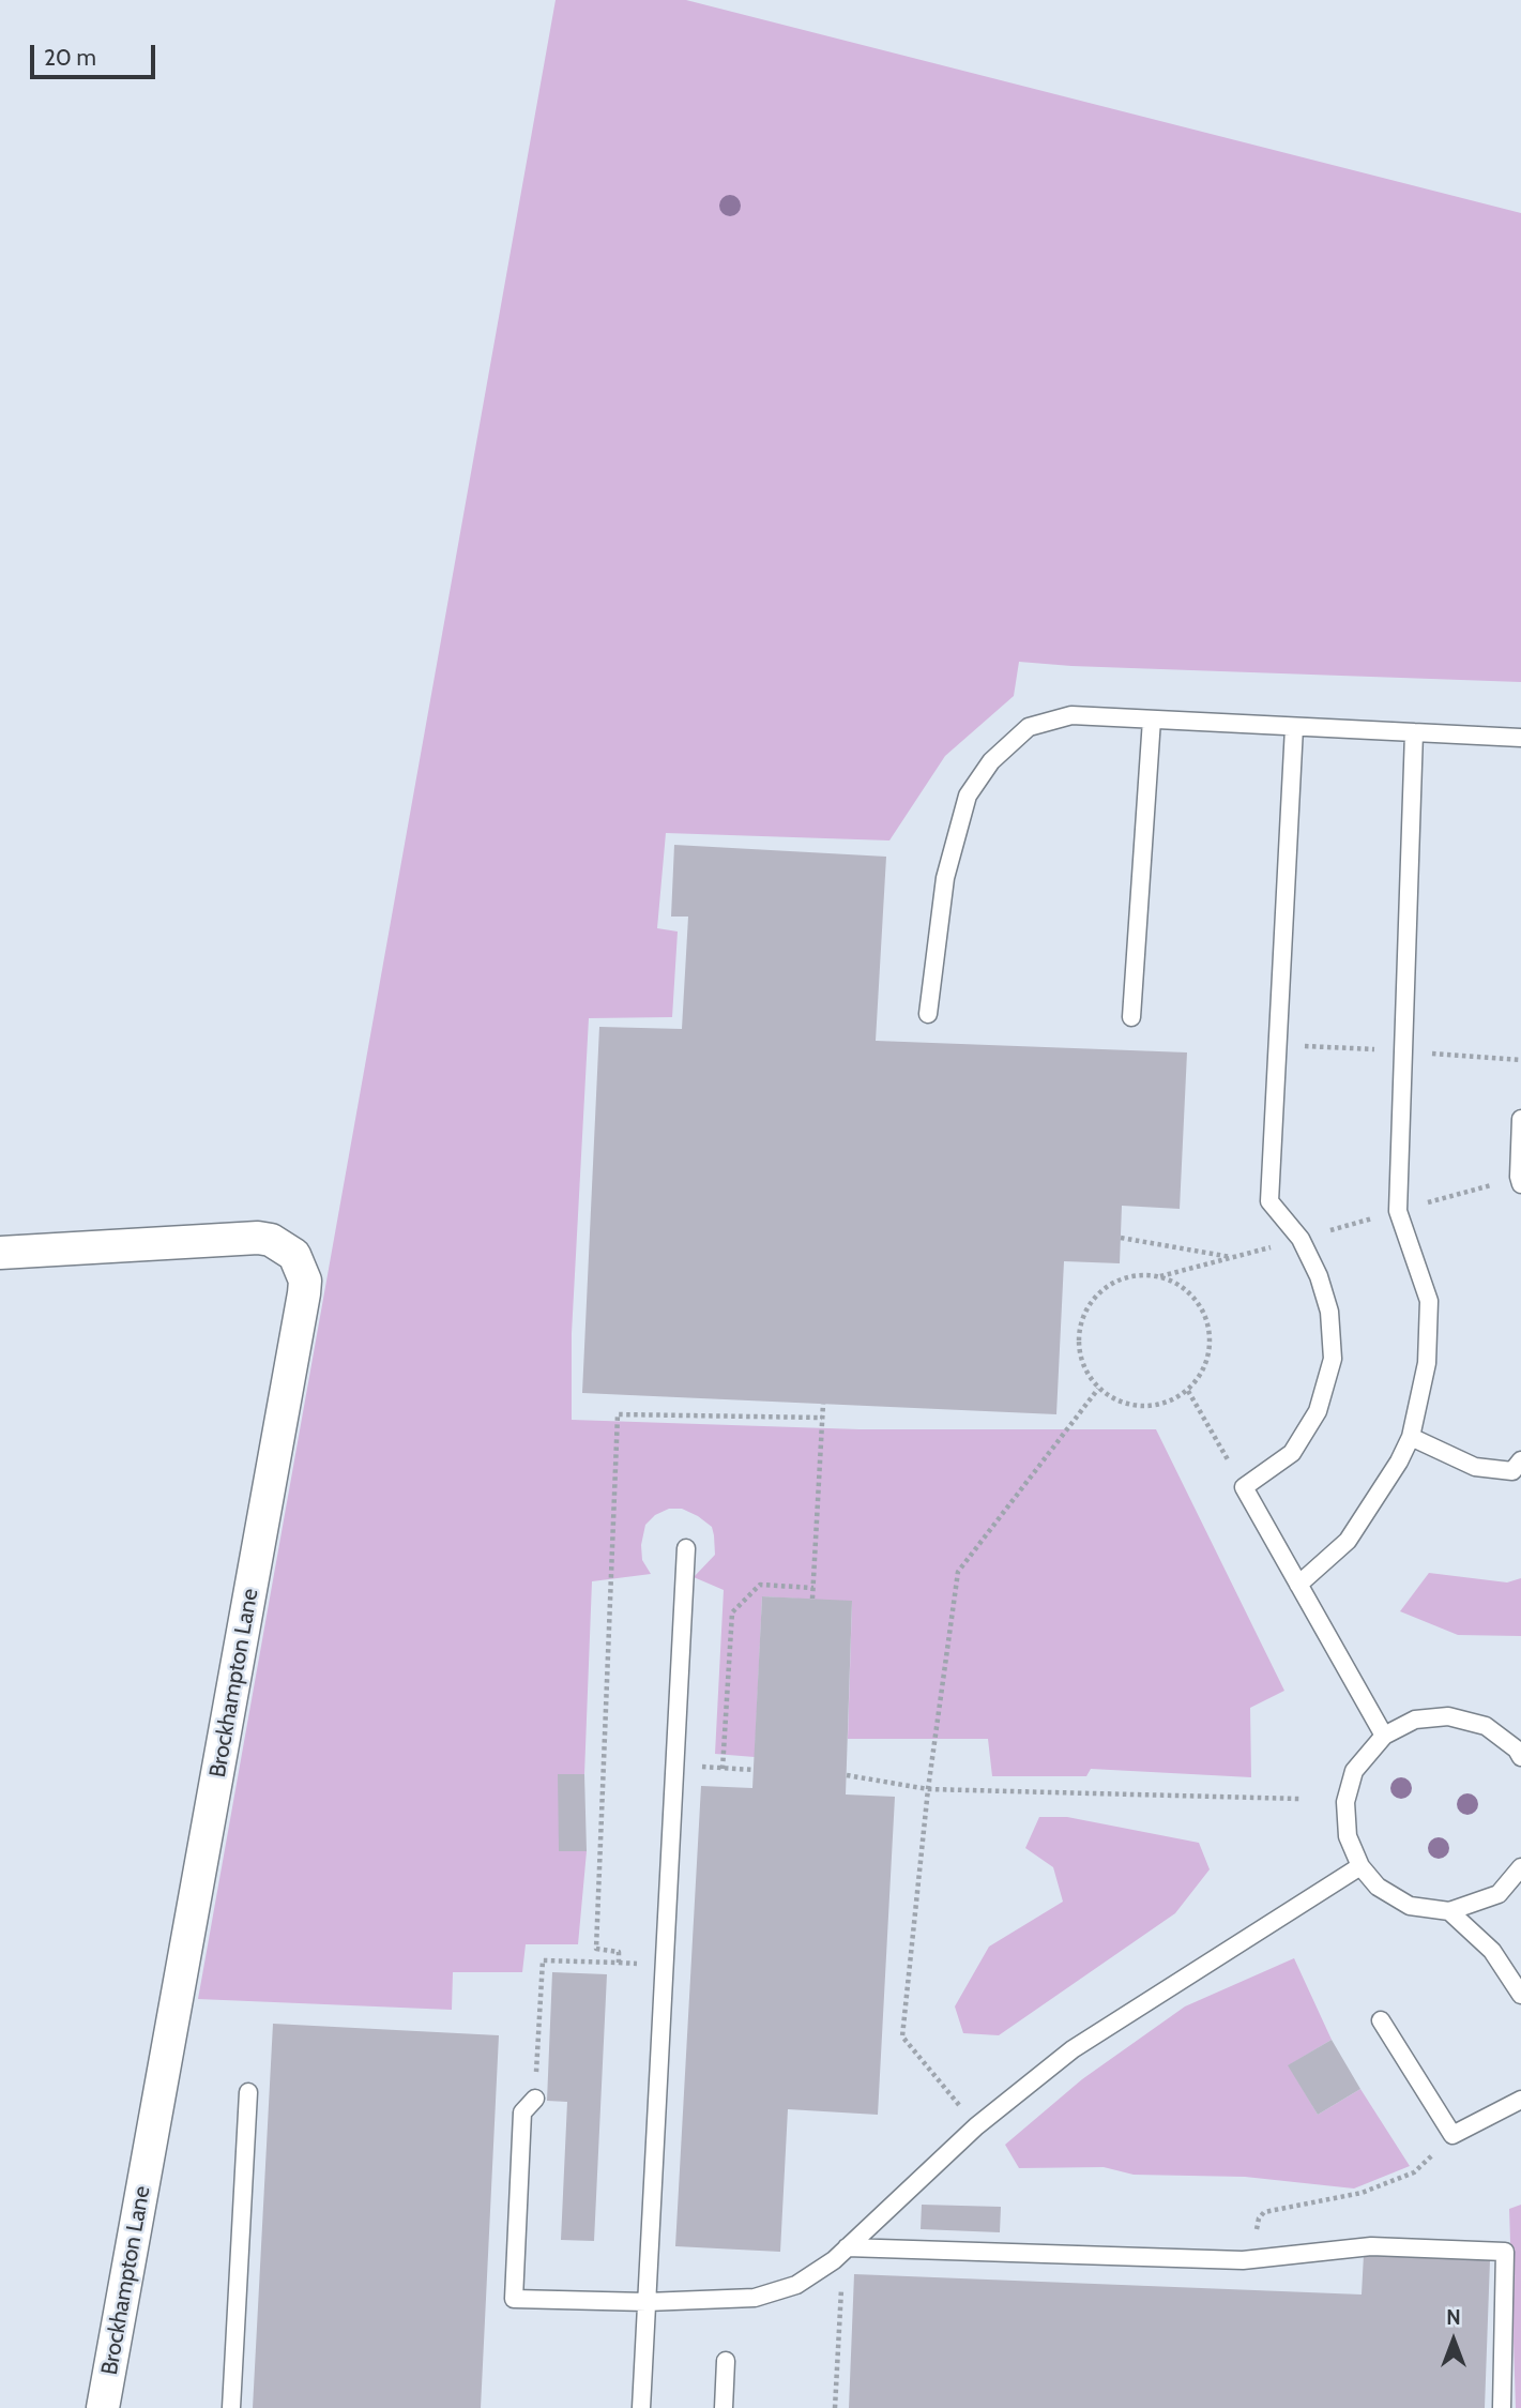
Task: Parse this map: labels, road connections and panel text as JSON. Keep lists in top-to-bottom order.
{
  "streets": {
    "street": ["Brockhampton Lane"]
  },
  "scale_bar": "20 m",
  "north": "top"
}
